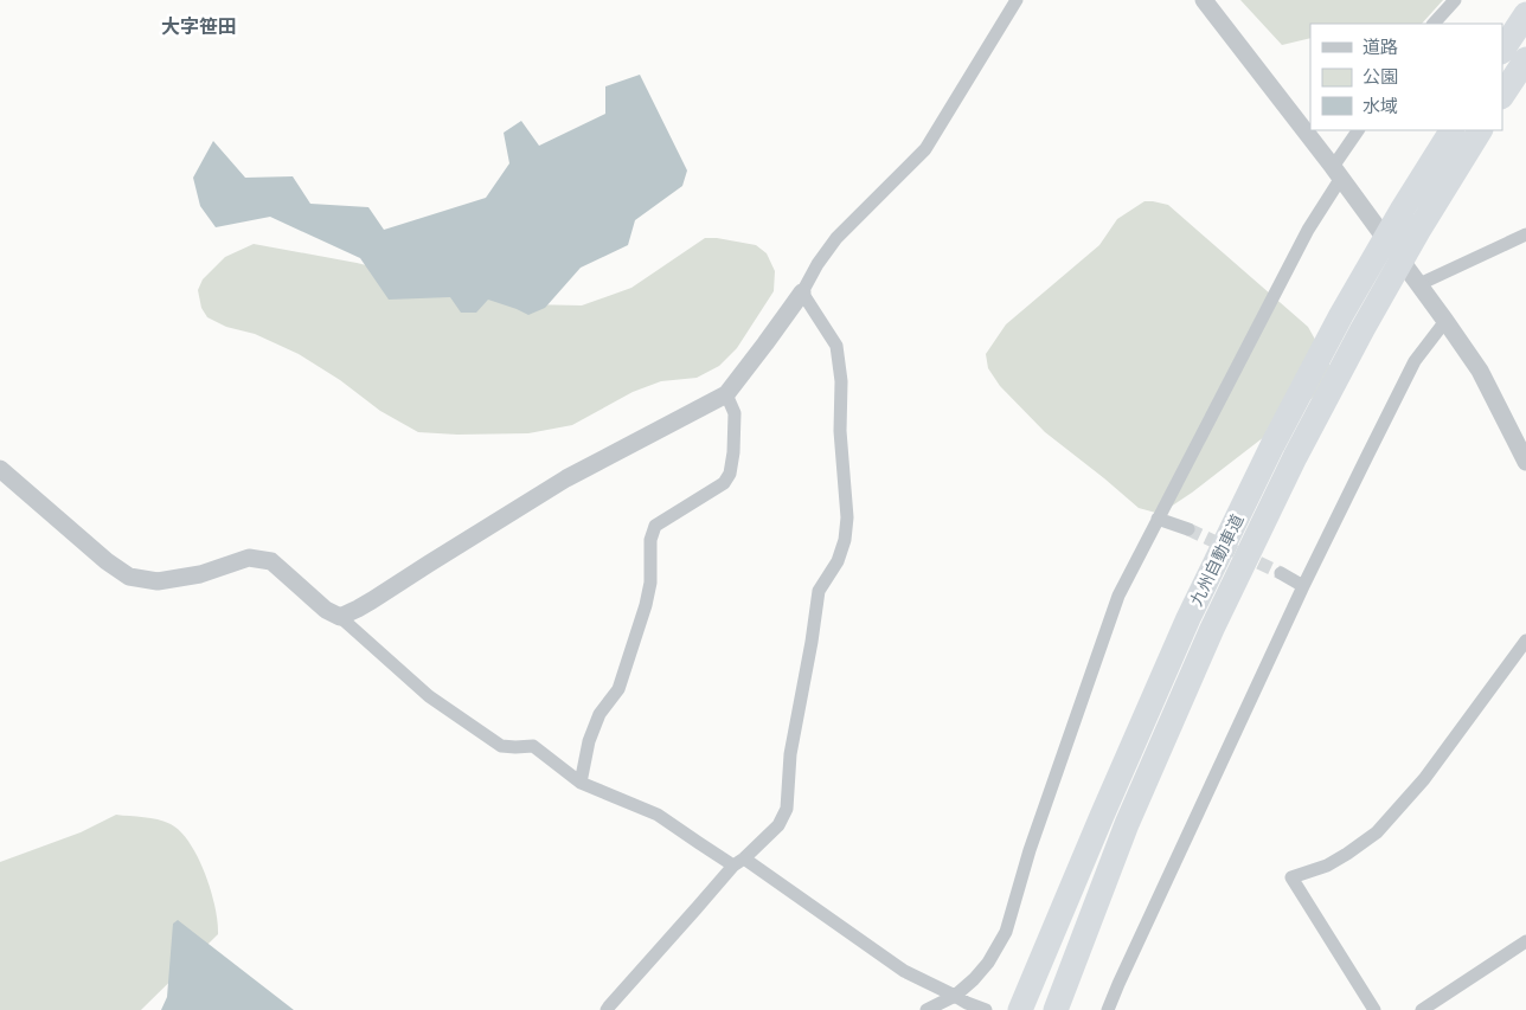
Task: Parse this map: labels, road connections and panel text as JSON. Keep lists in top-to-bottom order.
{
  "streets": {
    "highway": ["九州自動車道"]
  },
  "districts": ["大字笹田"],
  "legend": ["道路", "公園", "水域"]
}
